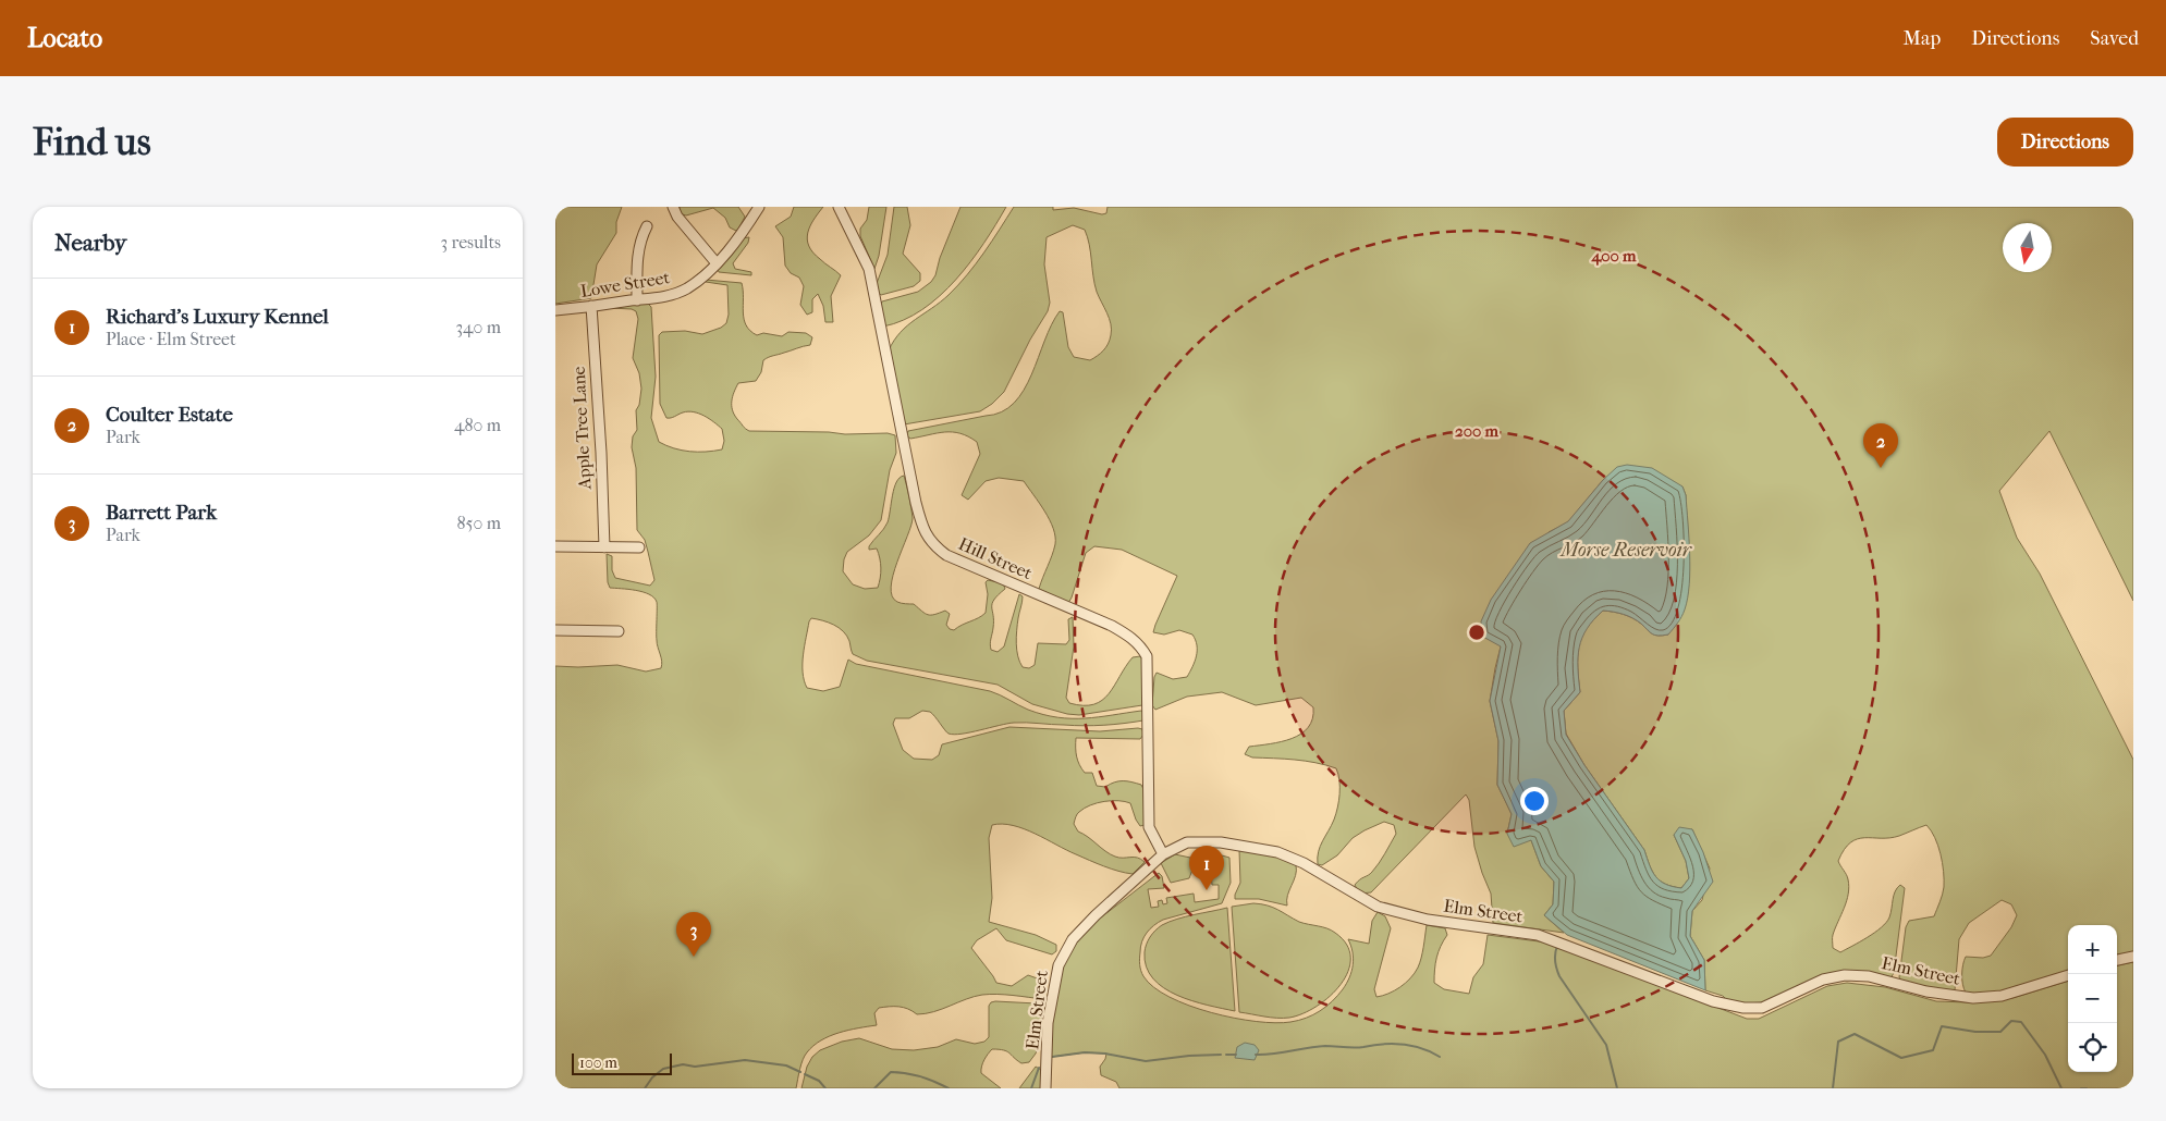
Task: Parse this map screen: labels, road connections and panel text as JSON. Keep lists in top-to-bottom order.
{
  "streets": {
    "street": [
      "Lowe Street",
      "Apple Tree Lane",
      "Hill Street",
      "Elm Street"
    ]
  },
  "crossings": [
    ["Lowe Street", "Apple Tree Lane"],
    ["Hill Street", "Elm Street"]
  ],
  "water": ["Morse Reservoir"],
  "scale_bar": "100 m",
  "north": "bottom",
  "page": {
    "header": "Locato",
    "nav": ["Map", "Directions", "Saved"],
    "buttons": "Directions",
    "title": "Find us",
    "heading": ["Nearby", "3 results"],
    "list": [
      {
        "mark": "1",
        "name": "Richard's Luxury Kennel",
        "note": "Place · Elm Street",
        "value": "340 m"
      },
      {
        "mark": "2",
        "name": "Coulter Estate",
        "note": "Park",
        "value": "480 m"
      },
      {
        "mark": "3",
        "name": "Barrett Park",
        "note": "Park",
        "value": "850 m"
      }
    ],
    "pins": ["2", "1", "3"],
    "map_buttons": ["+", "−"],
    "scale": "100 m"
  },
  "rings": ["400 m", "200 m"]
}
